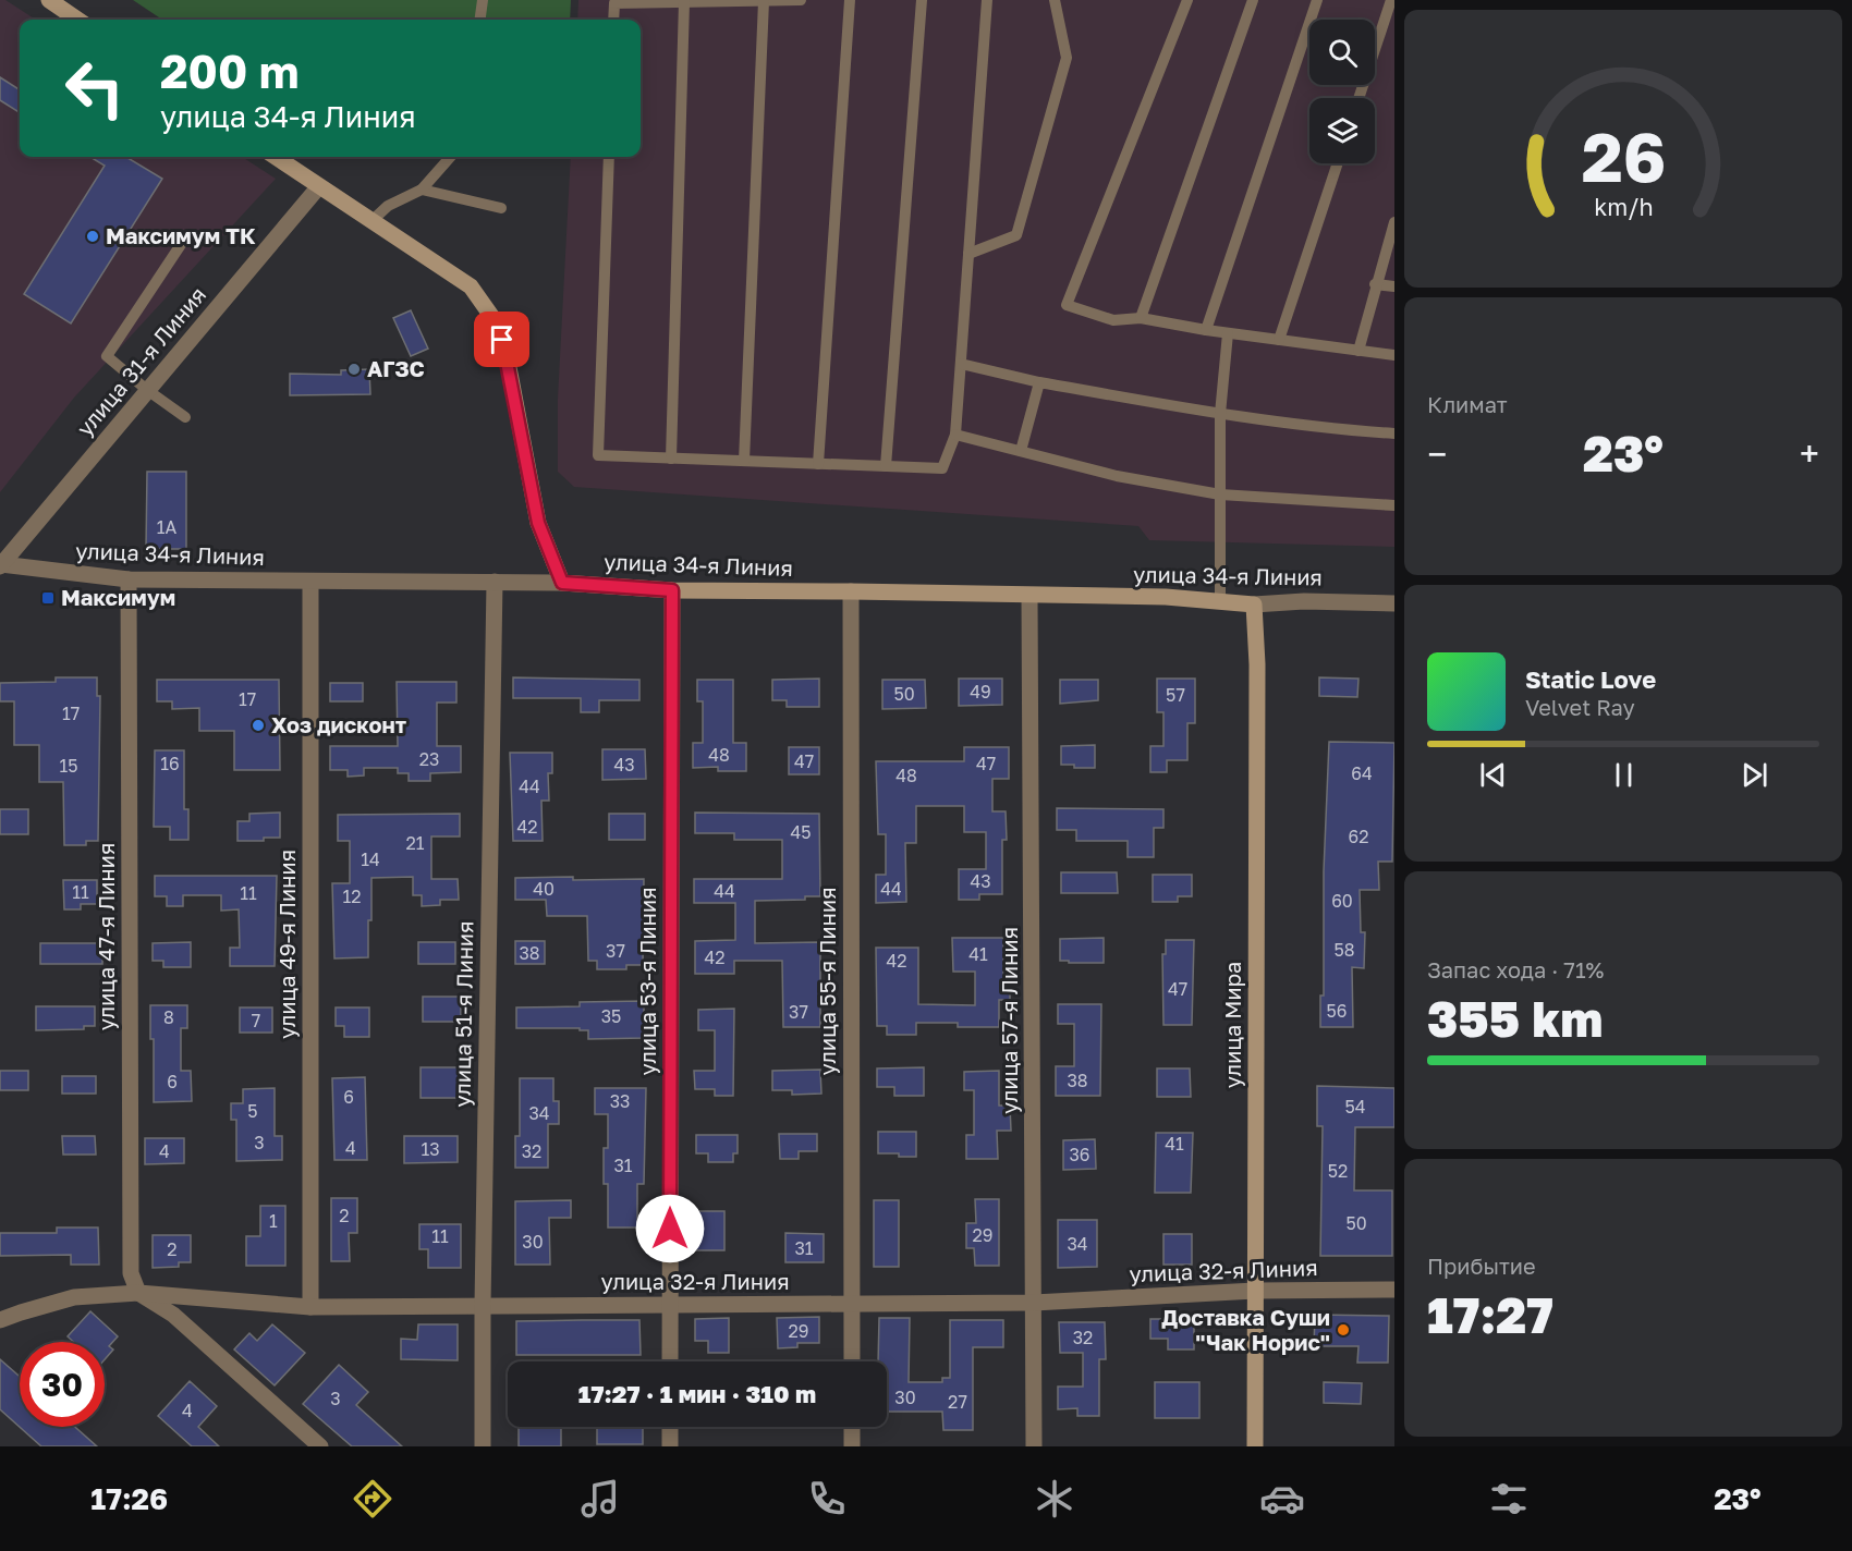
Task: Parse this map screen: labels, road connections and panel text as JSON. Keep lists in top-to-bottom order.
{
  "streets": {
    "main road": ["улица 34-я Линия", "улица Мира"],
    "street": [
      "улица 31-я Линия",
      "улица 47-я Линия",
      "улица 49-я Линия",
      "улица 53-я Линия",
      "улица 55-я Линия",
      "улица 51-я Линия",
      "улица 57-я Линия",
      "улица 32-я Линия"
    ]
  },
  "crossings": [
    ["улица 31-я Линия", "улица 34-я Линия"],
    ["улица 34-я Линия", "улица 47-я Линия"],
    ["улица 34-я Линия", "улица 49-я Линия"],
    ["улица 34-я Линия", "улица 53-я Линия"],
    ["улица 34-я Линия", "улица 55-я Линия"],
    ["улица 34-я Линия", "улица 51-я Линия"],
    ["улица 34-я Линия", "улица 57-я Линия"],
    ["улица 34-я Линия", "улица Мира"],
    ["улица 47-я Линия", "улица 32-я Линия"],
    ["улица 49-я Линия", "улица 32-я Линия"],
    ["улица 53-я Линия", "улица 32-я Линия"],
    ["улица 55-я Линия", "улица 32-я Линия"],
    ["улица 51-я Линия", "улица 32-я Линия"],
    ["улица 57-я Линия", "улица 32-я Линия"],
    ["улица Мира", "улица 32-я Линия"]
  ],
  "places": {
    "other": [
      "Максимум ТК",
      "АГЗС",
      "Хоз дисконт",
      "Доставка Суши \"Чак Норис\""
    ],
    "transit": ["Максимум"]
  },
  "house_numbers": [
    "1А",
    "49",
    "50",
    "57",
    "17",
    "17",
    "48",
    "23",
    "47",
    "16",
    "47",
    "43",
    "15",
    "64",
    "48",
    "44",
    "42",
    "45",
    "62",
    "21",
    "14",
    "43",
    "40",
    "44",
    "44",
    "11",
    "11",
    "12",
    "60",
    "58",
    "37",
    "38",
    "41",
    "42",
    "42",
    "47",
    "56",
    "37",
    "35",
    "8",
    "7",
    "38",
    "6",
    "6",
    "33",
    "54",
    "5",
    "34",
    "3",
    "41",
    "4",
    "13",
    "4",
    "32",
    "36",
    "31",
    "52",
    "2",
    "1",
    "50",
    "29",
    "11",
    "30",
    "34",
    "31",
    "2",
    "29",
    "32",
    "30",
    "3",
    "27",
    "4"
  ],
  "page": {
    "turn": ["200 m", "улица 34-я Линия"],
    "tile": [
      "Климат",
      ["Запас хода · 71%", "355 km"],
      ["Прибытие", "17:27"]
    ],
    "heat": ["−", "23°", "+"],
    "song": ["Static Love", "Velvet Ray"],
    "limit": "30",
    "trip": "17:27 · 1 мин · 310 m",
    "tabs": ["17:26", "23°"],
    "gauge": ["26", "km/h"]
  }
}
